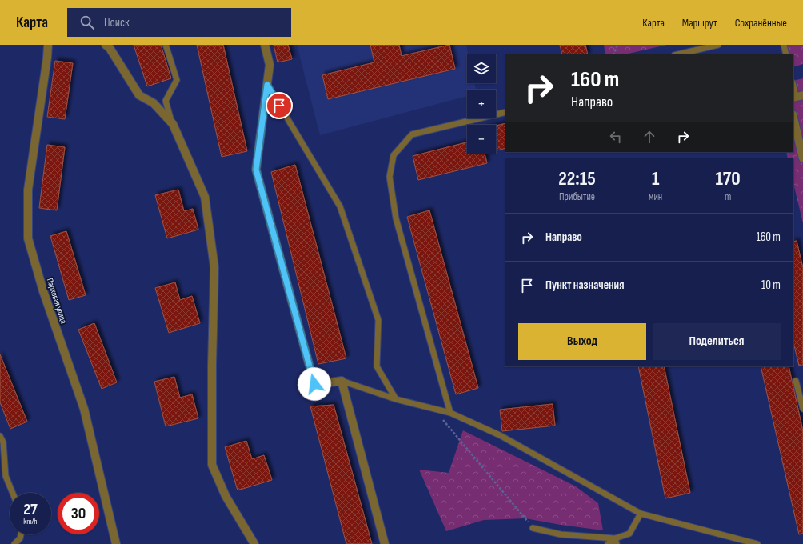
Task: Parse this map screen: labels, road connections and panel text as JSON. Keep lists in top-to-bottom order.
{
  "streets": {
    "street": ["Парковая улица"]
  },
  "page": {
    "header": "Карта",
    "search": "Поиск",
    "nav": ["Карта", "Маршрут", "Сохранённые"],
    "map_buttons": ["+", "−"],
    "turn": ["160 m", "Направо"],
    "eta": [
      "22:15",
      "Прибытие",
      "1",
      "мин",
      "170",
      "m"
    ],
    "list": [
      {
        "name": "Направо",
        "value": "160 m"
      },
      {
        "name": "Пункт назначения",
        "value": "10 m"
      }
    ],
    "buttons": ["Выход", "Поделиться"],
    "speed": "27 km/h",
    "limit": "30"
  }
}
